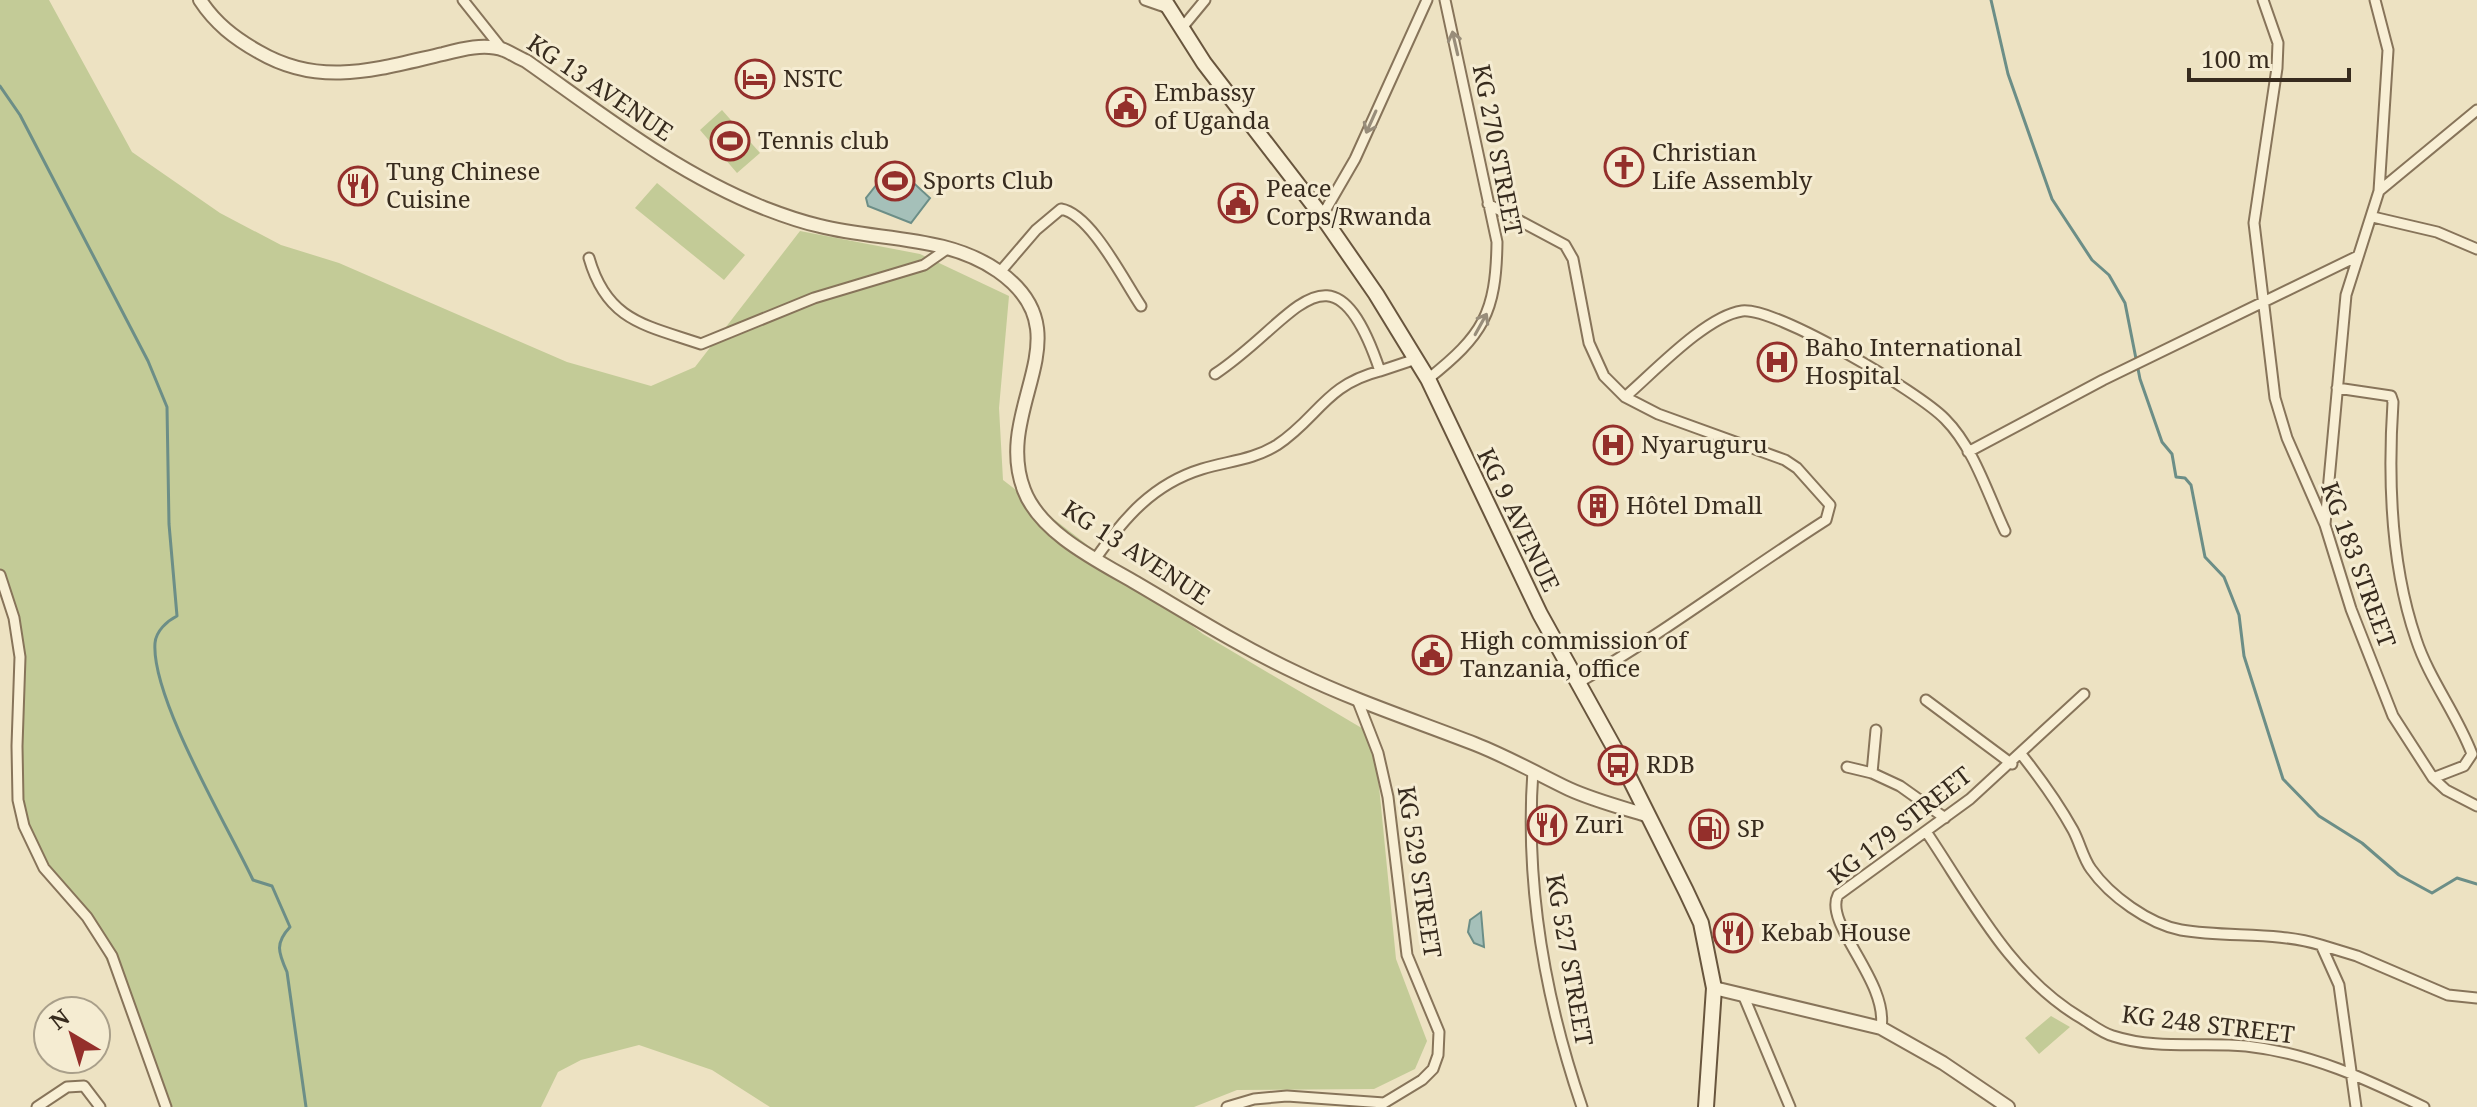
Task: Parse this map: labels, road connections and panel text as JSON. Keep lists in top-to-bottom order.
{
  "streets": {
    "main road": ["KG 9 AVENUE"],
    "street": [
      "KG 13 AVENUE",
      "KG 270 STREET",
      "KG 183 STREET",
      "KG 179 STREET",
      "KG 529 STREET",
      "KG 527 STREET",
      "KG 248 STREET"
    ]
  },
  "crossings": [
    ["KG 13 AVENUE", "KG 9 AVENUE"],
    ["KG 13 AVENUE", "KG 529 STREET"],
    ["KG 13 AVENUE", "KG 527 STREET"],
    ["KG 270 STREET", "KG 9 AVENUE"],
    ["KG 179 STREET", "KG 248 STREET"]
  ],
  "one_way": ["KG 270 STREET"],
  "places": {
    "hotel": ["NSTC"],
    "public building": ["Embassy of Uganda", "Peace Corps/Rwanda", "High commission of Tanzania, office"],
    "sports": ["Tennis club", "Sports Club"],
    "church": ["Christian Life Assembly"],
    "restaurant": ["Tung Chinese Cuisine", "Zuri", "Kebab House"],
    "hospital": ["Baho International Hospital", "Nyaruguru"],
    "building": ["Hôtel Dmall"],
    "bus stop": ["RDB"],
    "fuel station": ["SP"]
  },
  "scale_bar": "100 m",
  "north": "top left"
}
